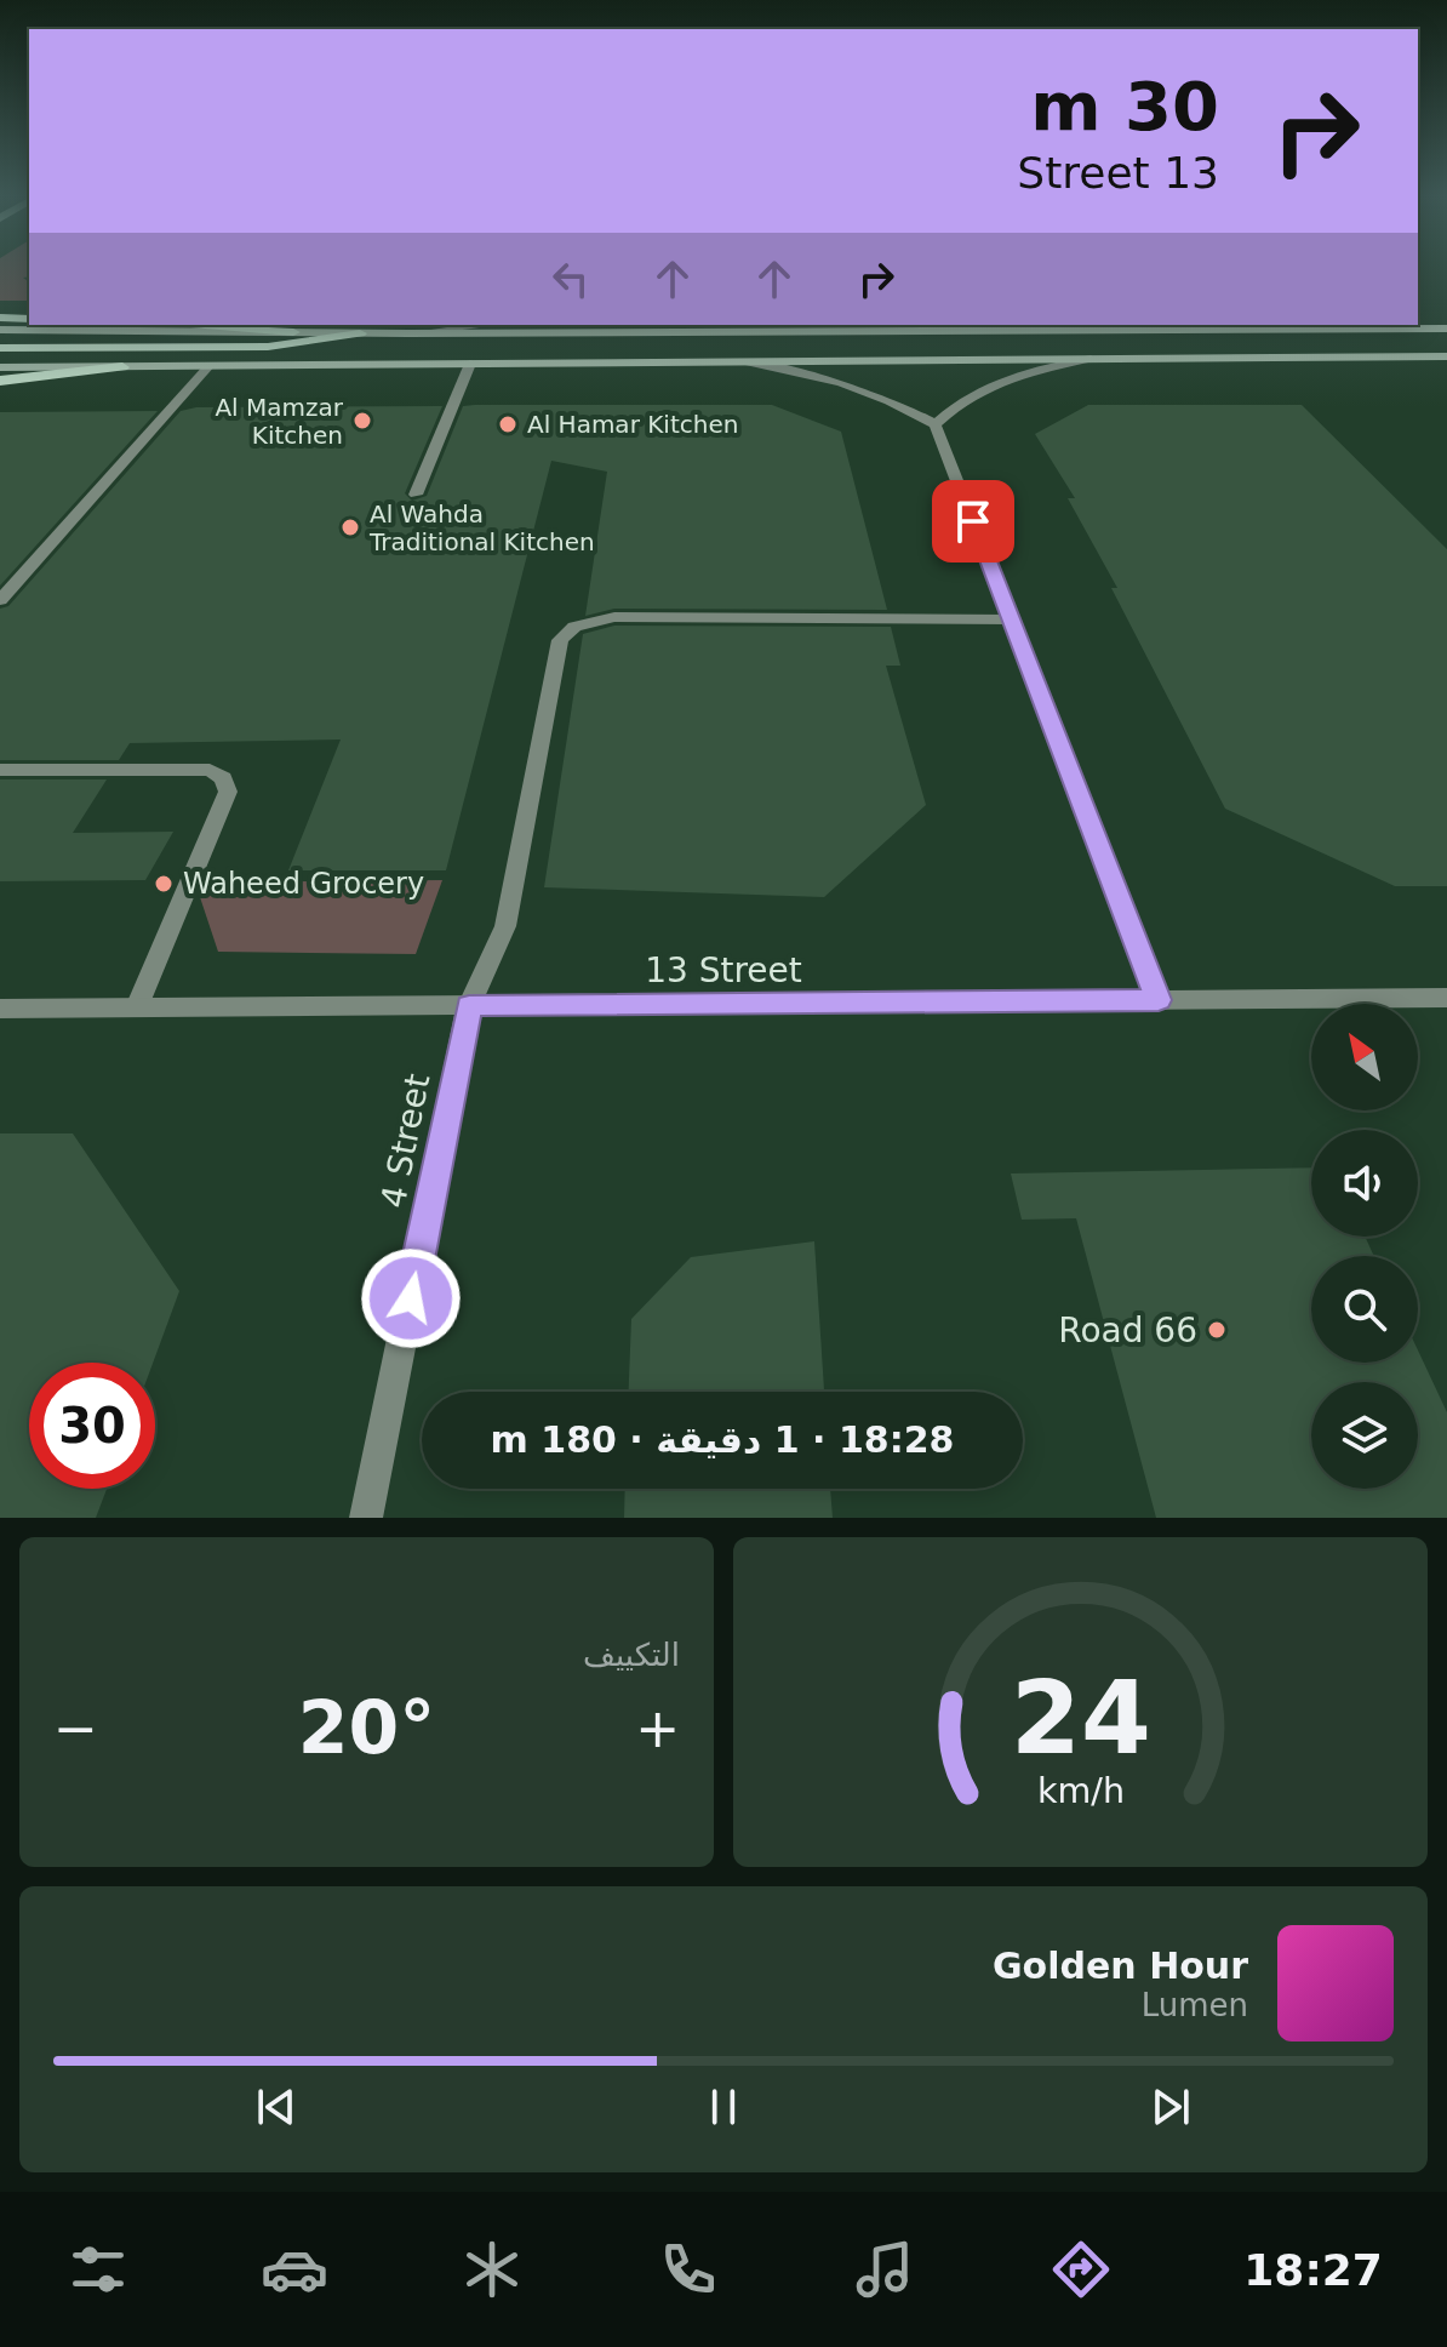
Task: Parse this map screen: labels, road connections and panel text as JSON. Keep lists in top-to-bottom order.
{
  "streets": {
    "street": ["13 Street", "4 Street"]
  },
  "crossings": [
    ["13 Street", "4 Street"]
  ],
  "places": [
    "Al Mamzar Kitchen",
    "Al Hamar Kitchen",
    "Al Wahda Traditional Kitchen",
    "Waheed Grocery",
    "Road 66"
  ],
  "north": "top left",
  "page": {
    "turn": ["30 m", "13 Street"],
    "limit": "30",
    "trip": "18:28 · 1 دقيقة · 180 m",
    "tile": "التكييف",
    "heat": ["−", "20°", "+"],
    "song": ["Golden Hour", "Lumen"],
    "tabs": "18:27",
    "gauge": ["24", "km/h"]
  }
}
